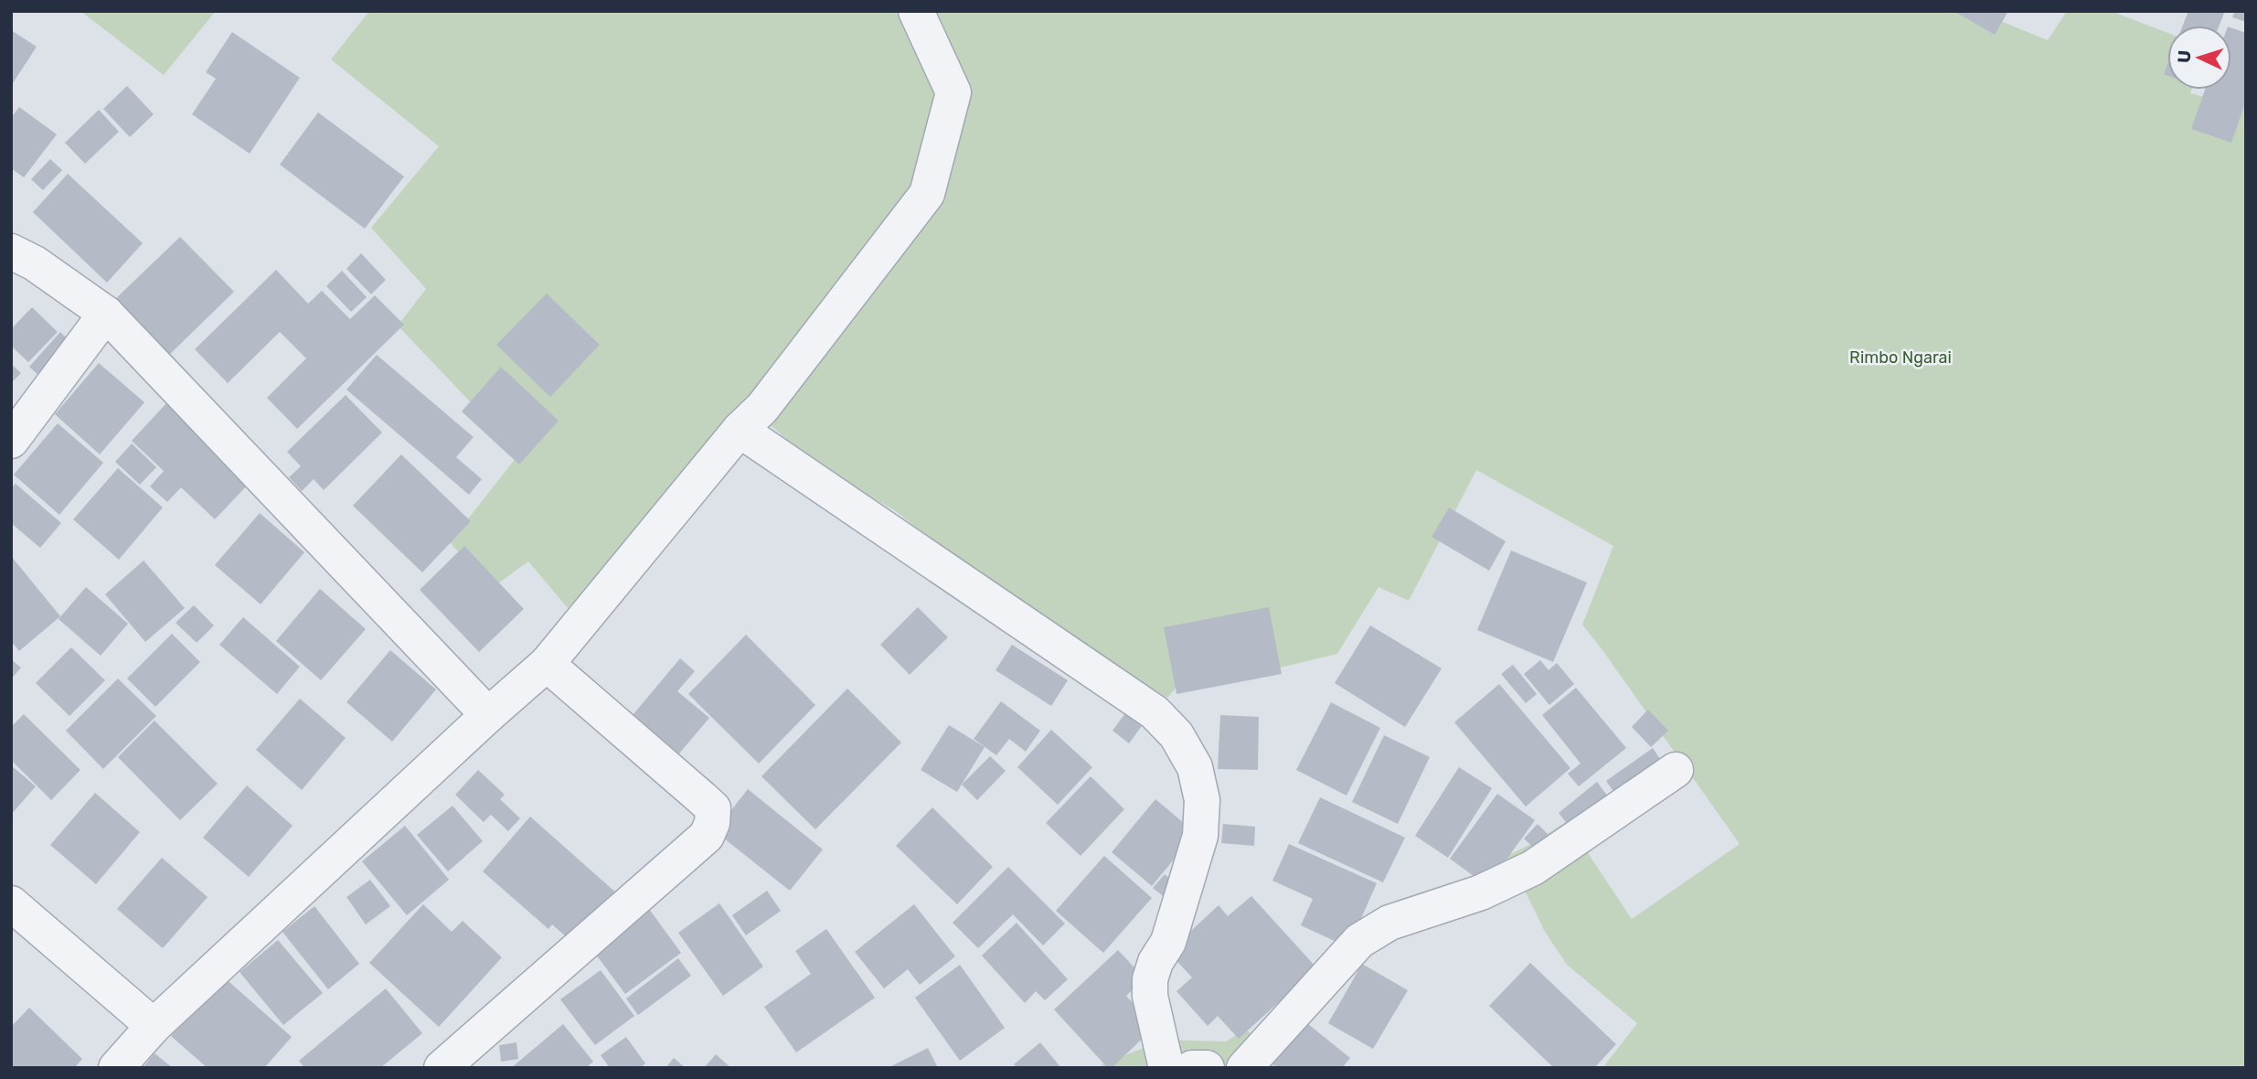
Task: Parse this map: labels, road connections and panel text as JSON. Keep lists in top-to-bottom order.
{
  "parks": ["Rimbo Ngarai"],
  "north": "left"
}
